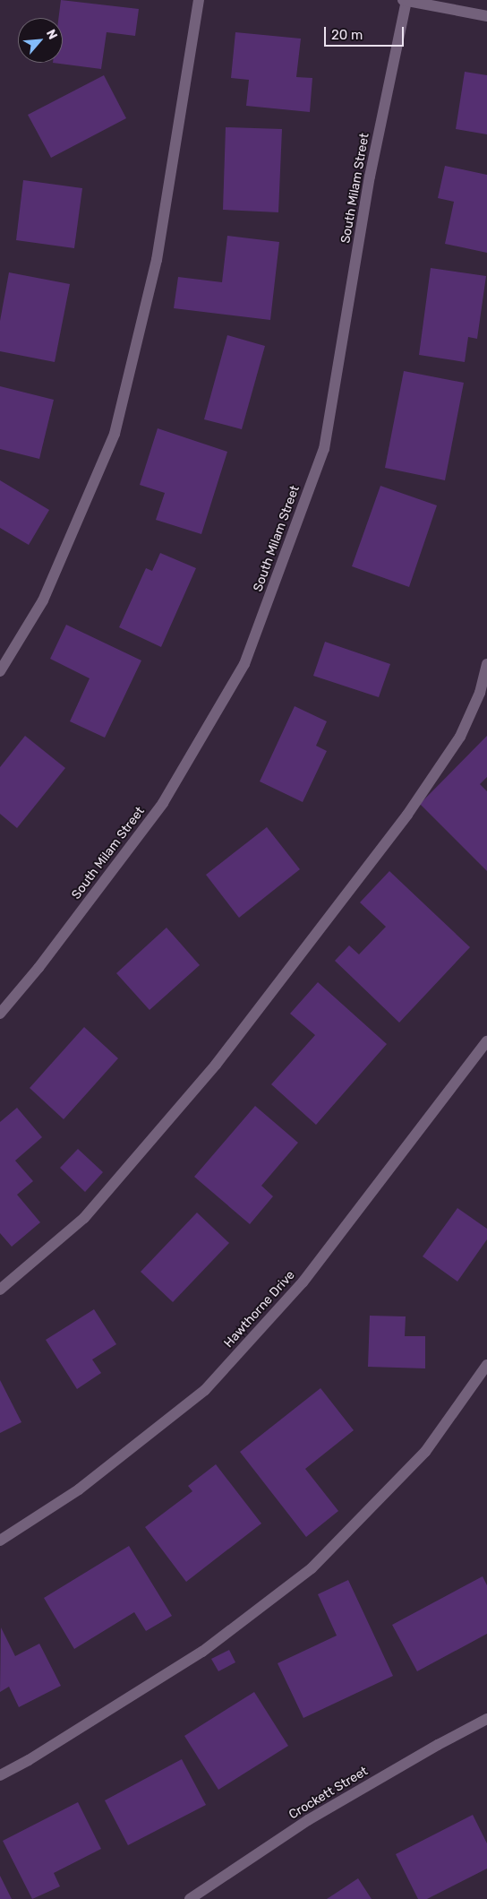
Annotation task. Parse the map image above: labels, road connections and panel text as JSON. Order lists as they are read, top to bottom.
{
  "streets": {
    "street": ["South Milam Street", "Hawthorne Drive", "Crockett Street"]
  },
  "scale_bar": "20 m",
  "north": "top right"
}
